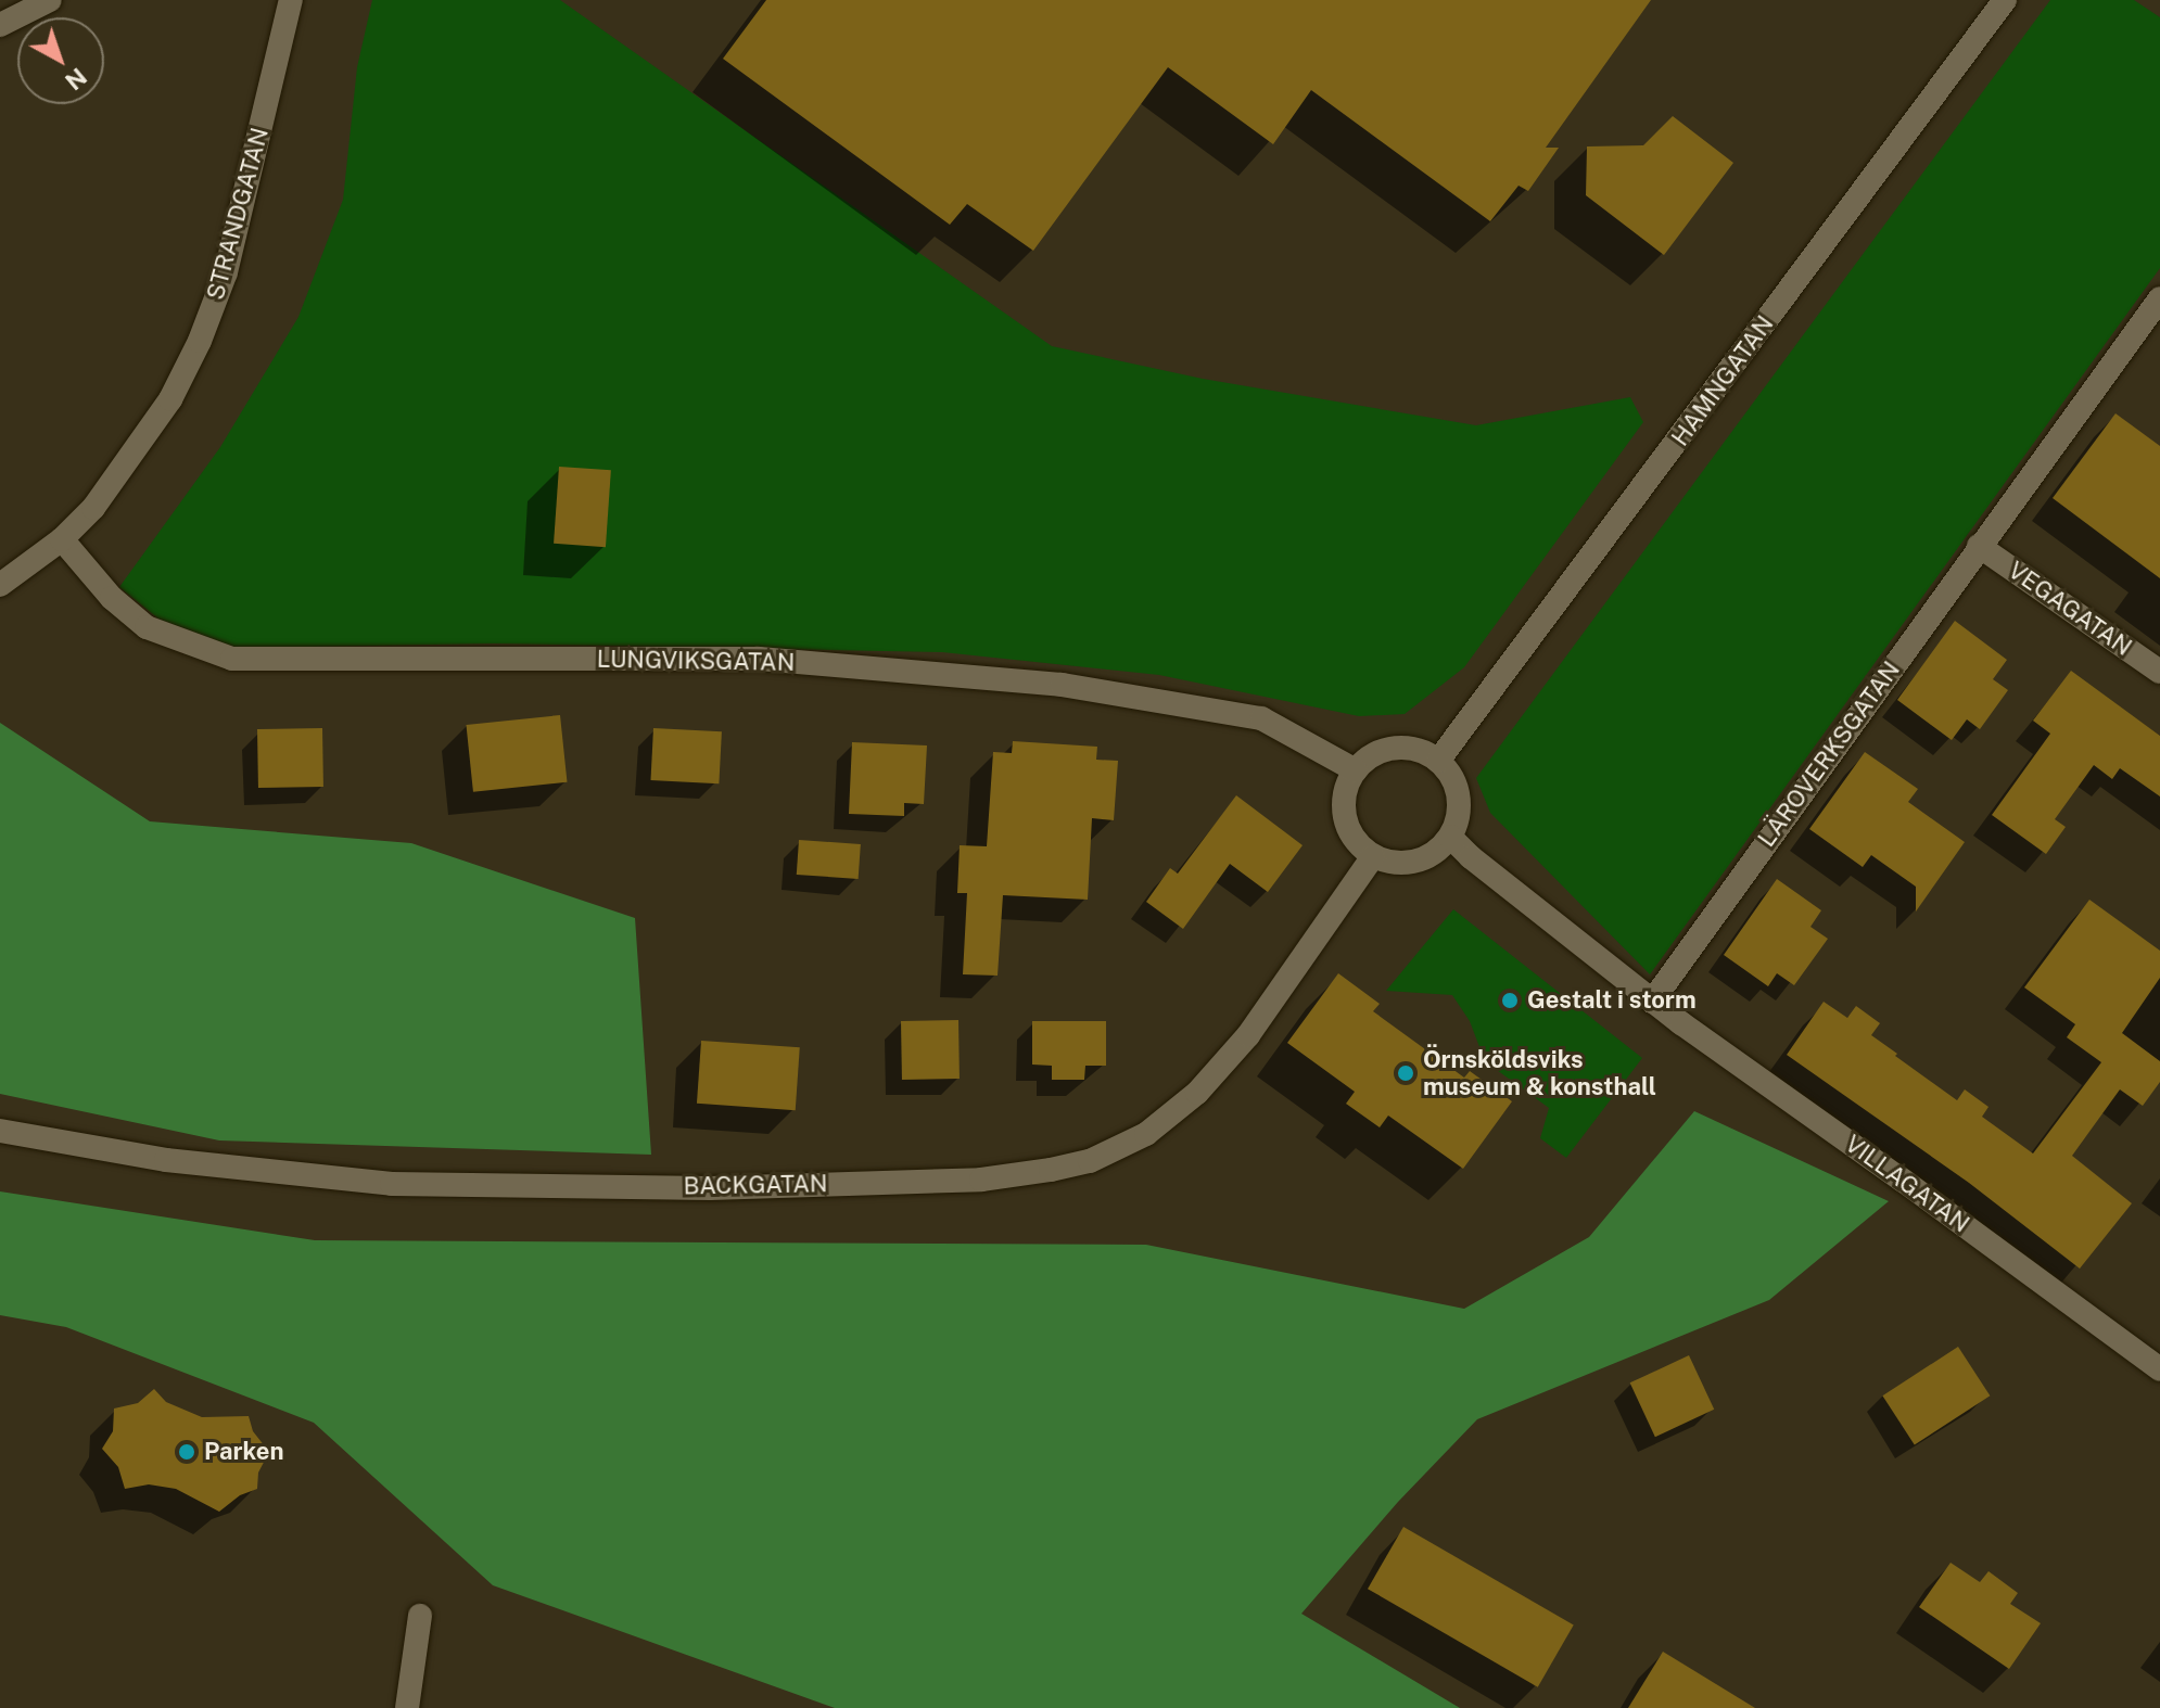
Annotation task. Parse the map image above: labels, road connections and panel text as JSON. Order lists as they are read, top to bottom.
{
  "streets": {
    "street": [
      "STRANDGATAN",
      "HAMNGATAN",
      "VEGAGATAN",
      "LUNGVIKSGATAN",
      "LÄROVERKSGATAN",
      "VILLAGATAN",
      "BACKGATAN"
    ]
  },
  "crossings": [
    ["STRANDGATAN", "LUNGVIKSGATAN"],
    ["HAMNGATAN", "LUNGVIKSGATAN"],
    ["HAMNGATAN", "BACKGATAN"],
    ["VEGAGATAN", "LÄROVERKSGATAN"],
    ["LUNGVIKSGATAN", "BACKGATAN"],
    ["LÄROVERKSGATAN", "VILLAGATAN"]
  ],
  "places": ["Gestalt i storm", "Örnsköldsviks museum & konsthall", "Parken"],
  "north": "bottom right"
}
